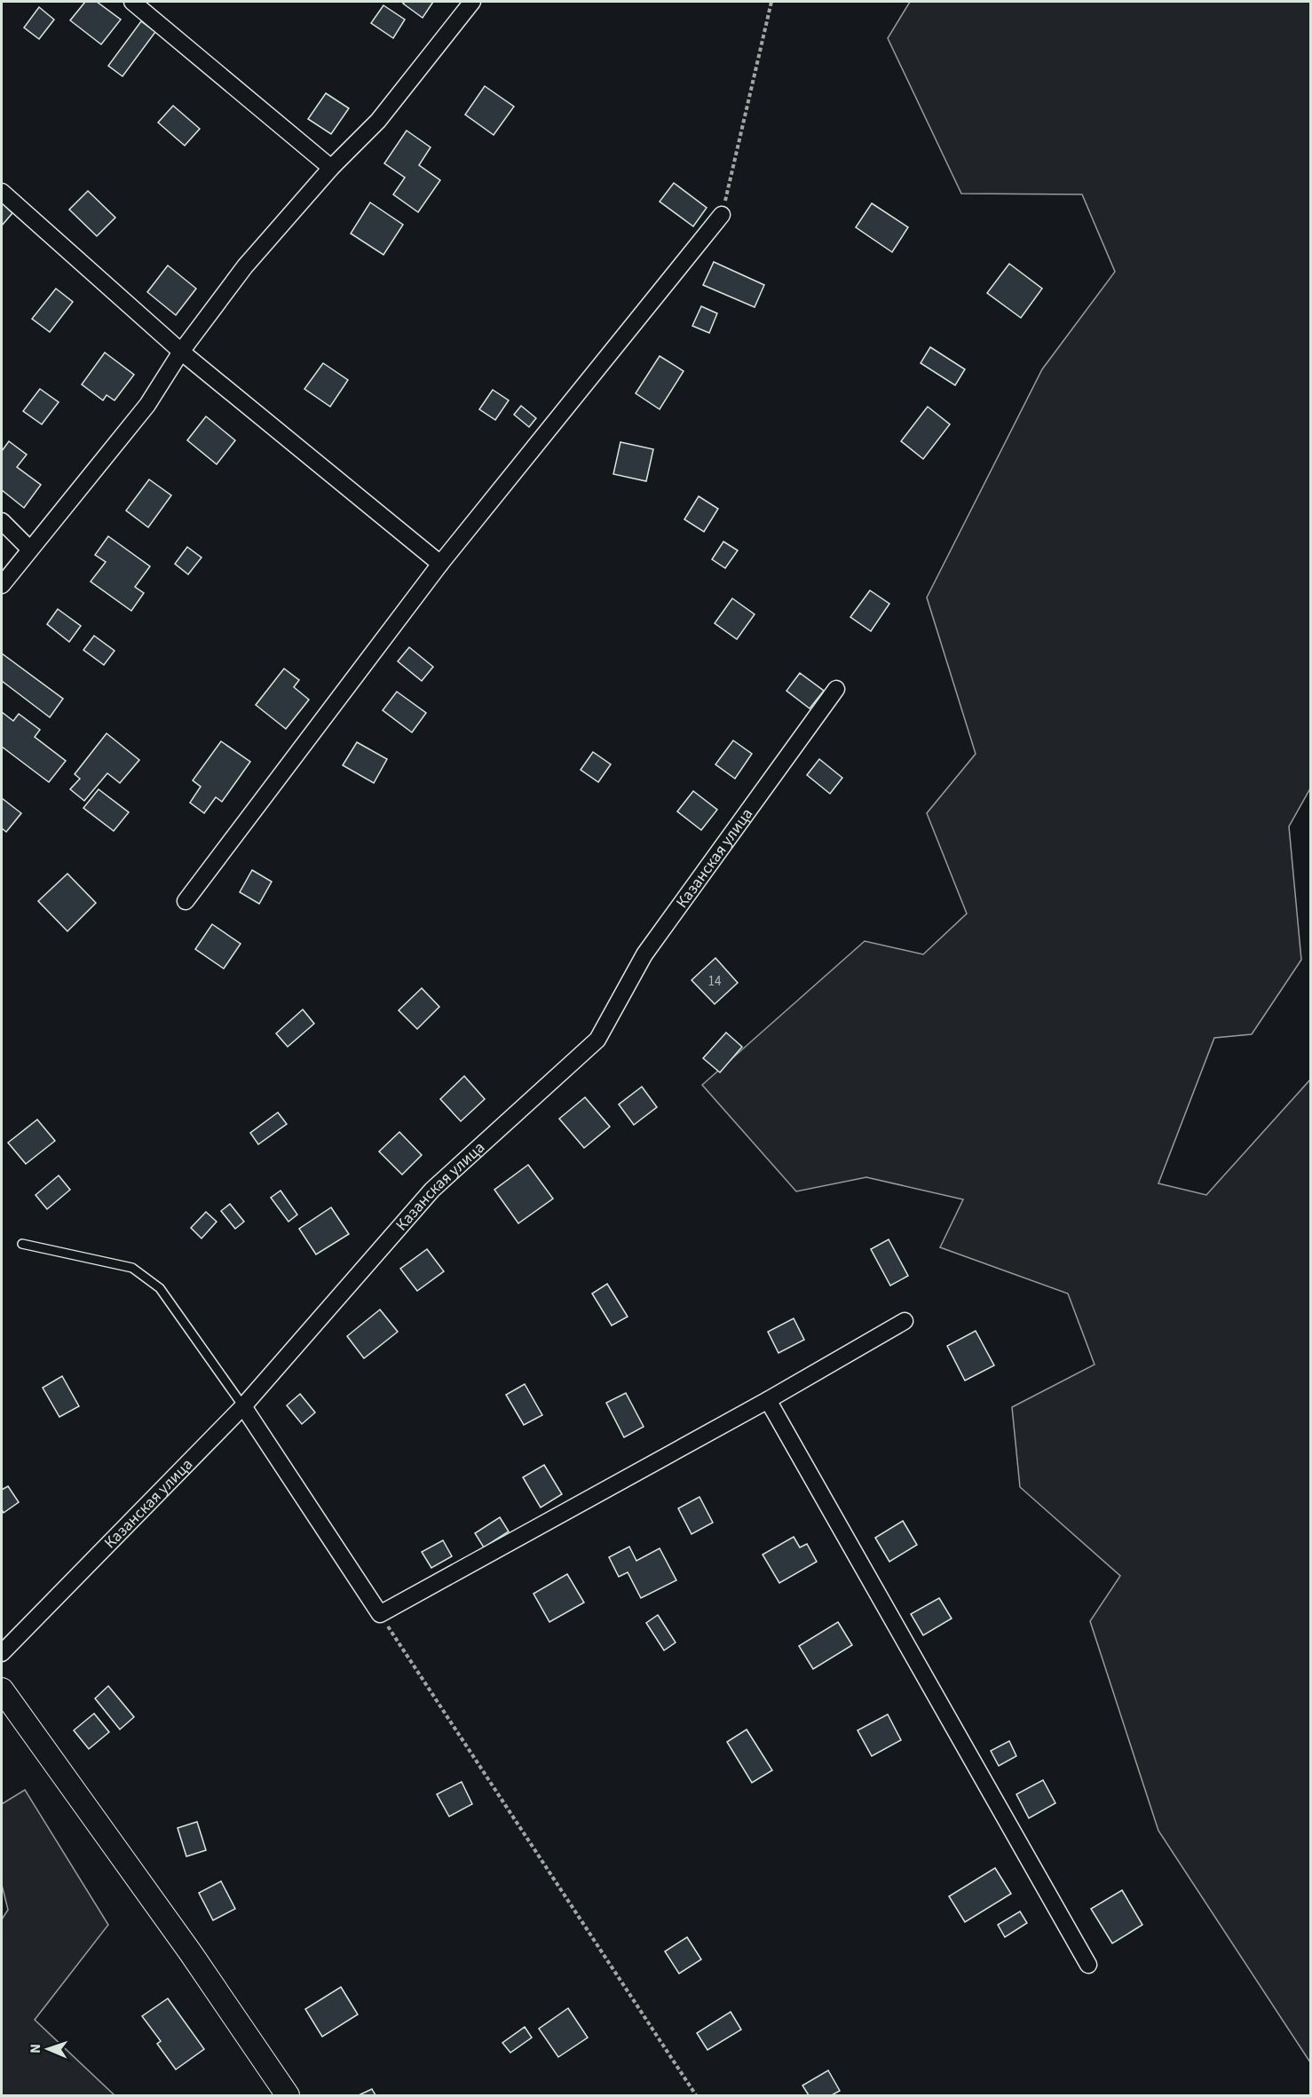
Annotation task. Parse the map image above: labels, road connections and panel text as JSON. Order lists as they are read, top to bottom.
{
  "streets": {
    "street": ["Казанская улица"]
  },
  "house_numbers": ["14"],
  "north": "left"
}
